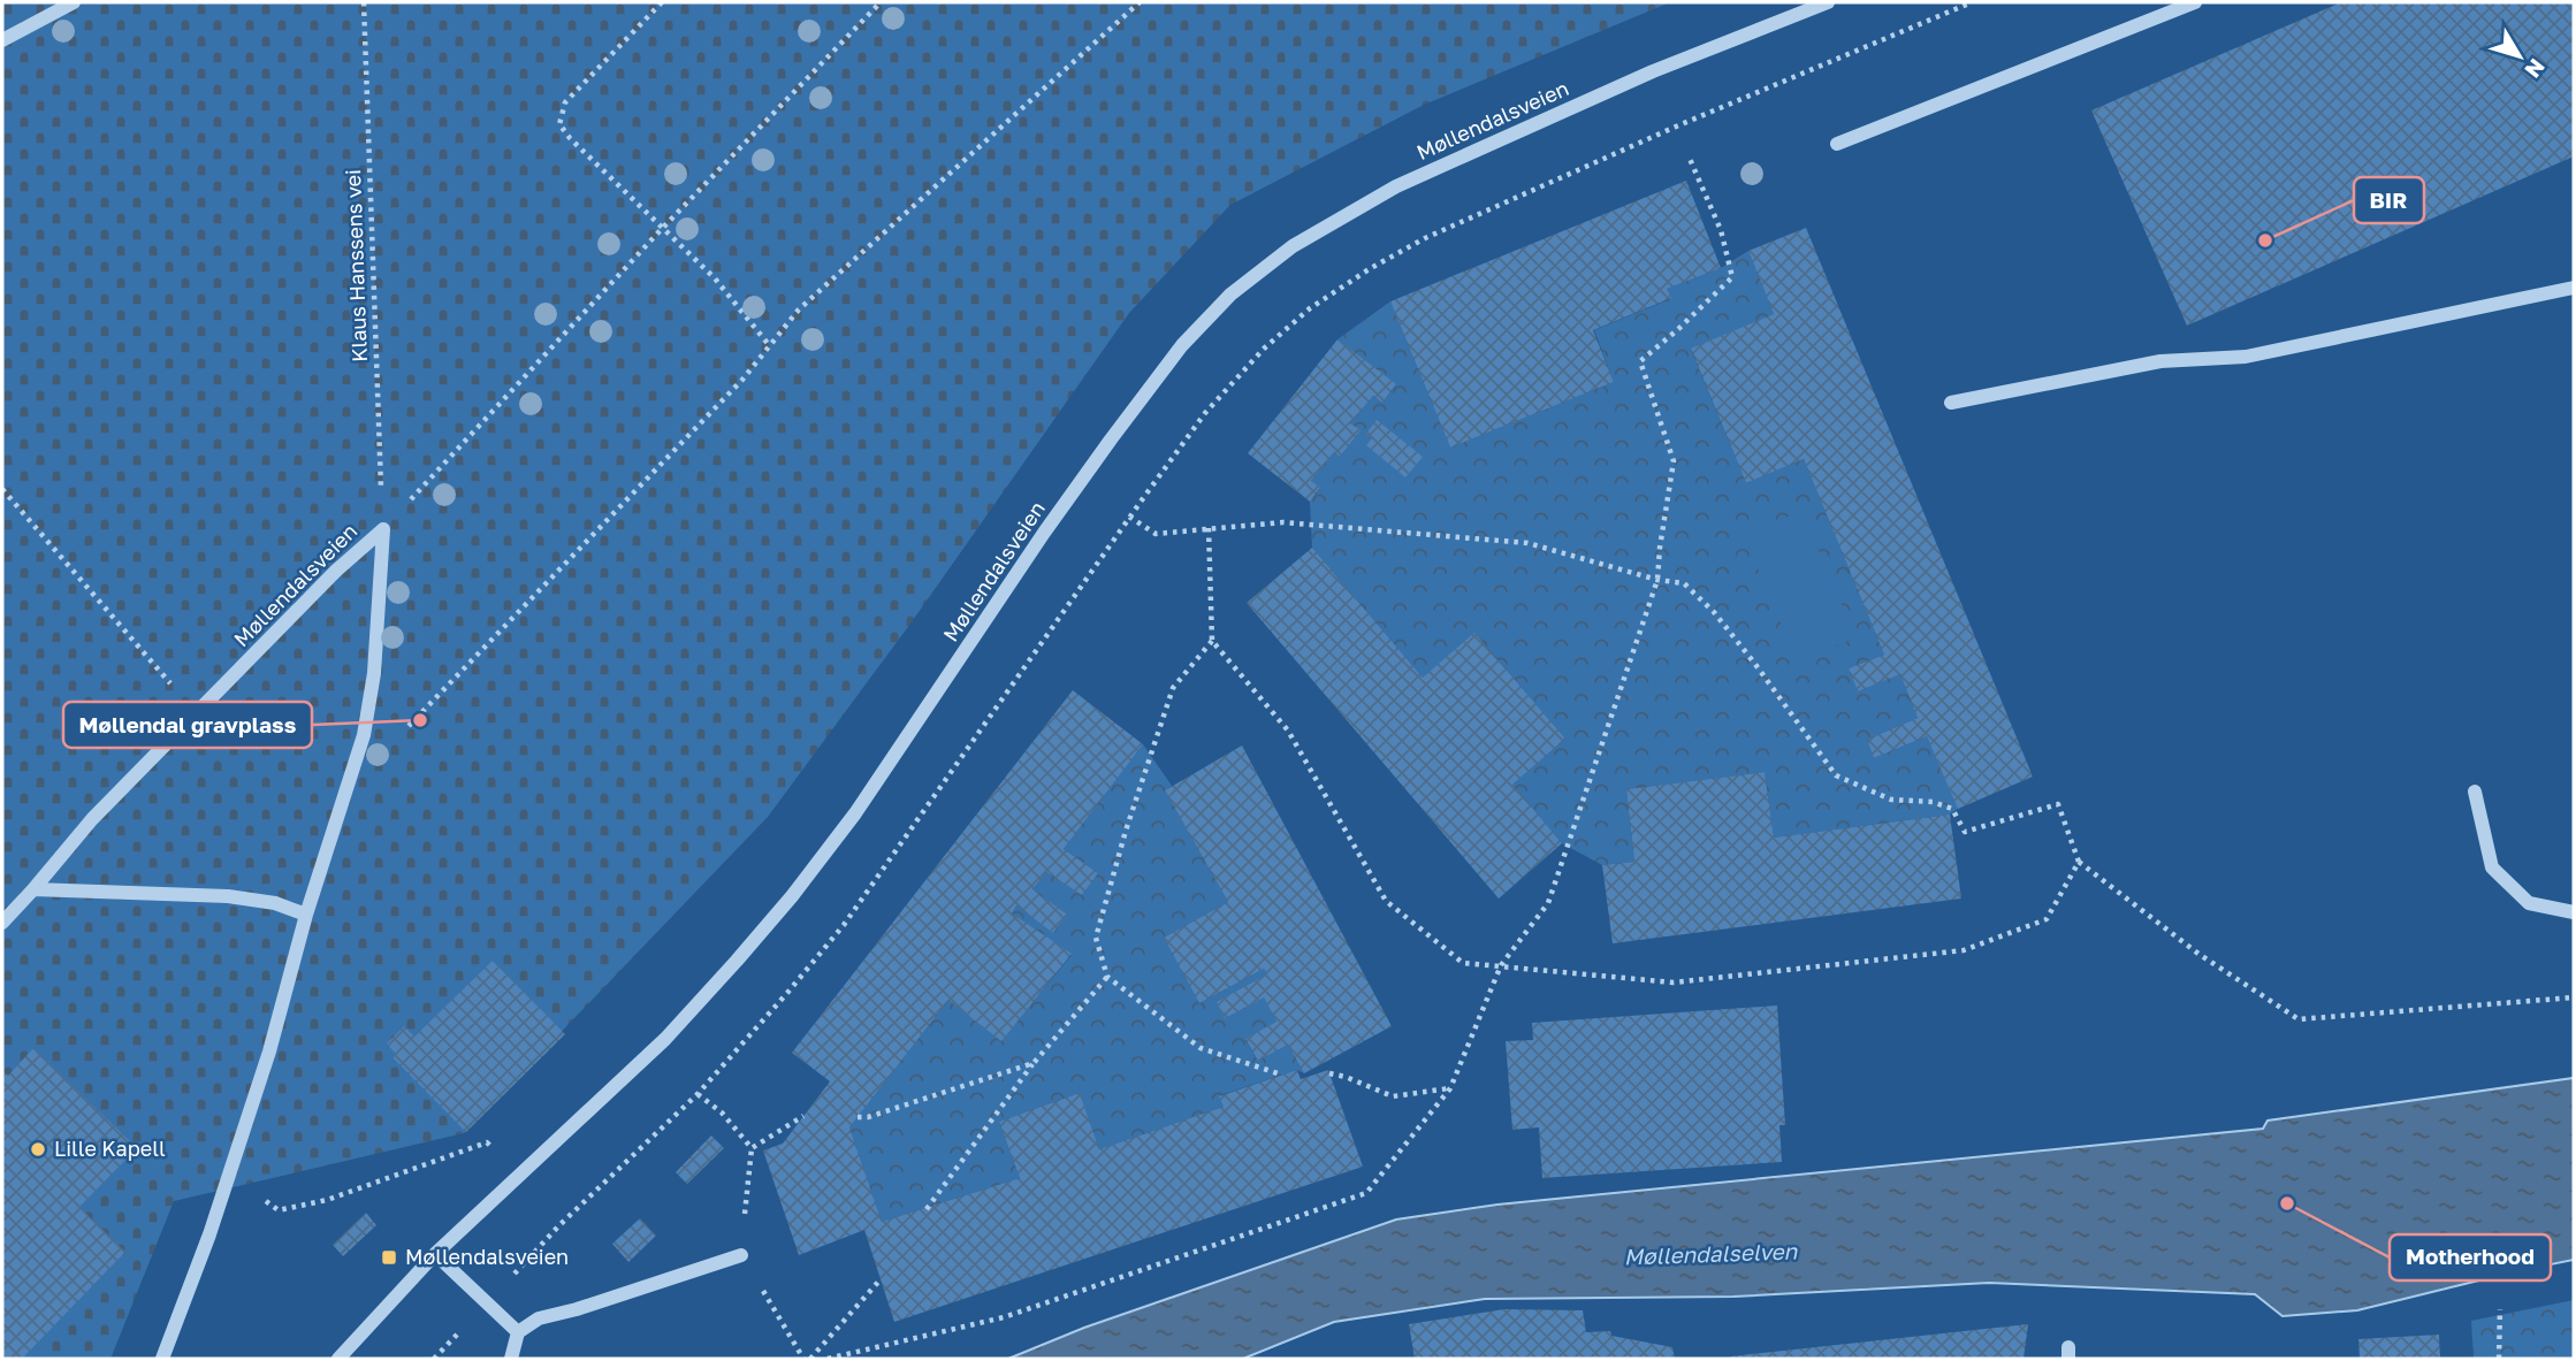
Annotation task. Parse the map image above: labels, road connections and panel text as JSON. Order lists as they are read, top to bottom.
{
  "streets": {
    "street": ["Møllendalsveien"],
    "path": ["Klaus Hanssens vei"]
  },
  "crossings": [
    ["Møllendalsveien", "Klaus Hanssens vei"]
  ],
  "water": ["Møllendalselven"],
  "places": {
    "other": [
      "BIR",
      "Møllendal gravplass",
      "Lille Kapell",
      "Motherhood"
    ],
    "transit": ["Møllendalsveien"]
  },
  "north": "bottom right"
}
